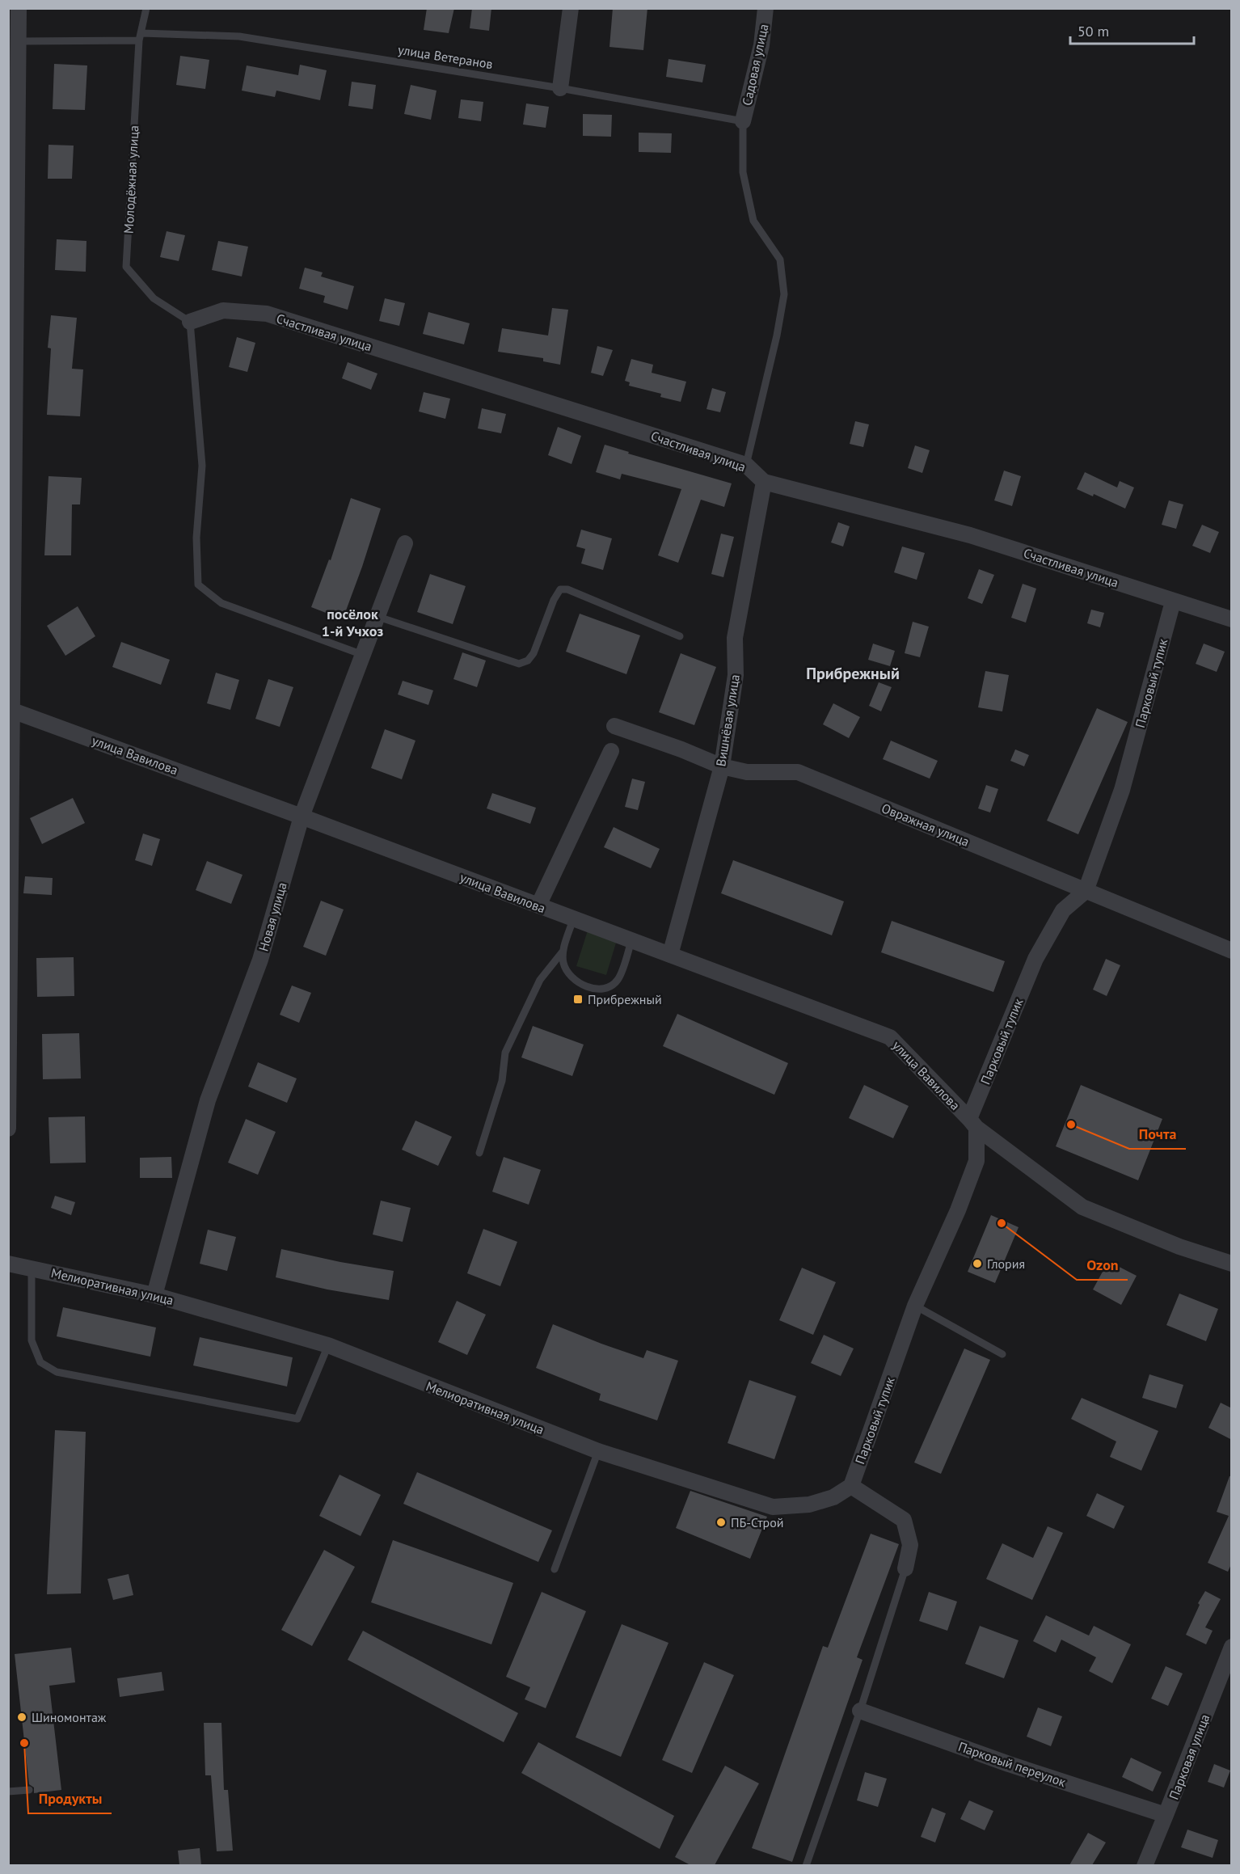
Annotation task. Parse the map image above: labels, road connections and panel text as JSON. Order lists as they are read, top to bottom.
{
  "streets": {
    "street": [
      "Садовая улица",
      "Счастливая улица",
      "Парковый тупик",
      "Вишнёвая улица",
      "улица Вавилова",
      "Овражная улица",
      "Новая улица",
      "Мелиоративная улица",
      "Парковая улица",
      "Парковый переулок"
    ],
    "lane": ["улица Ветеранов", "Молодёжная улица"]
  },
  "crossings": [
    ["улица Ветеранов", "Садовая улица"],
    ["улица Ветеранов", "Молодёжная улица"],
    ["Молодёжная улица", "Счастливая улица"],
    ["Счастливая улица", "Парковый тупик"],
    ["Счастливая улица", "Вишнёвая улица"],
    ["Парковый тупик", "улица Вавилова"],
    ["Парковый тупик", "Овражная улица"],
    ["Парковый тупик", "Мелиоративная улица"],
    ["Вишнёвая улица", "улица Вавилова"],
    ["Вишнёвая улица", "Овражная улица"],
    ["улица Вавилова", "Новая улица"],
    ["Новая улица", "Мелиоративная улица"],
    ["Парковая улица", "Парковый переулок"]
  ],
  "districts": ["посёлок 1-й Учхоз", "Прибрежный"],
  "places": {
    "transit": ["Прибрежный"],
    "other": [
      "Почта",
      "Ozon",
      "Глория",
      "ПБ-Строй",
      "Шиномонтаж",
      "Продукты"
    ]
  },
  "scale_bar": "50 m"
}
